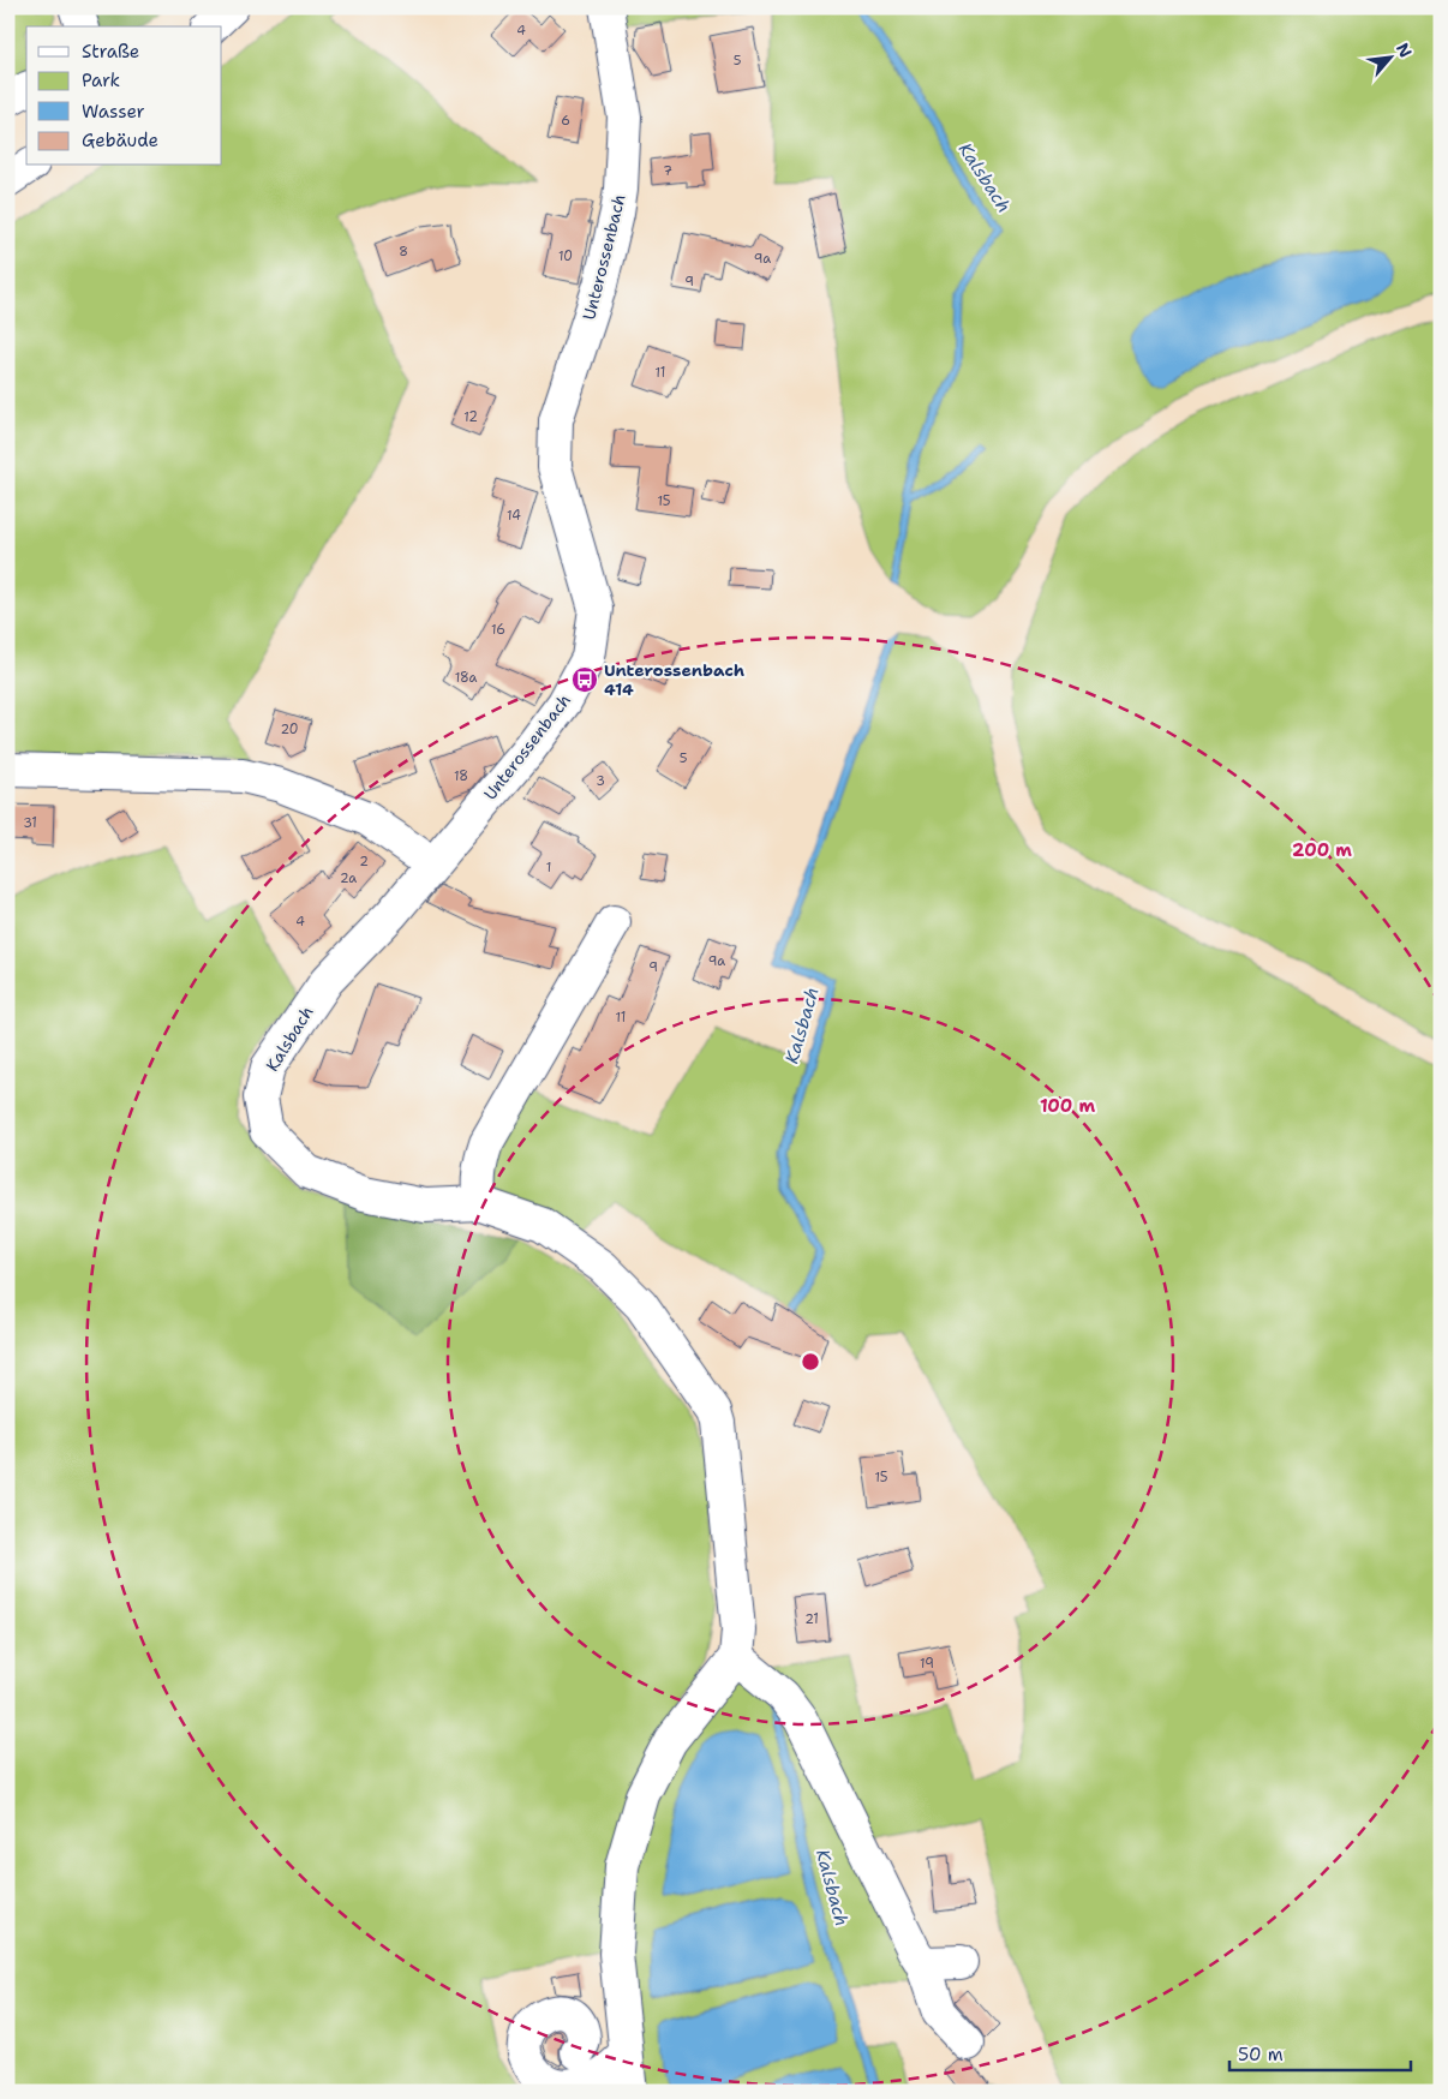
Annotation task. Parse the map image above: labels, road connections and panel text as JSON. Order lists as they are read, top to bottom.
{
  "streets": {
    "street": ["Unterossenbach", "Kalsbach"]
  },
  "crossings": [
    ["Unterossenbach", "Kalsbach"]
  ],
  "water": ["Kalsbach"],
  "places": {
    "bus stop": ["Unterossenbach 414"]
  },
  "house_numbers": [
    "4",
    "5",
    "6",
    "7",
    "8",
    "10",
    "9a",
    "9",
    "11",
    "12",
    "15",
    "14",
    "16",
    "18a",
    "20",
    "5",
    "18",
    "3",
    "31",
    "2",
    "1",
    "2a",
    "4",
    "9a",
    "9",
    "11",
    "15",
    "21",
    "19"
  ],
  "legend": [
    "Straße",
    "Park",
    "Wasser",
    "Gebäude"
  ],
  "scale_bar": "50 m",
  "north": "top right",
  "rings": ["200 m", "100 m"]
}
